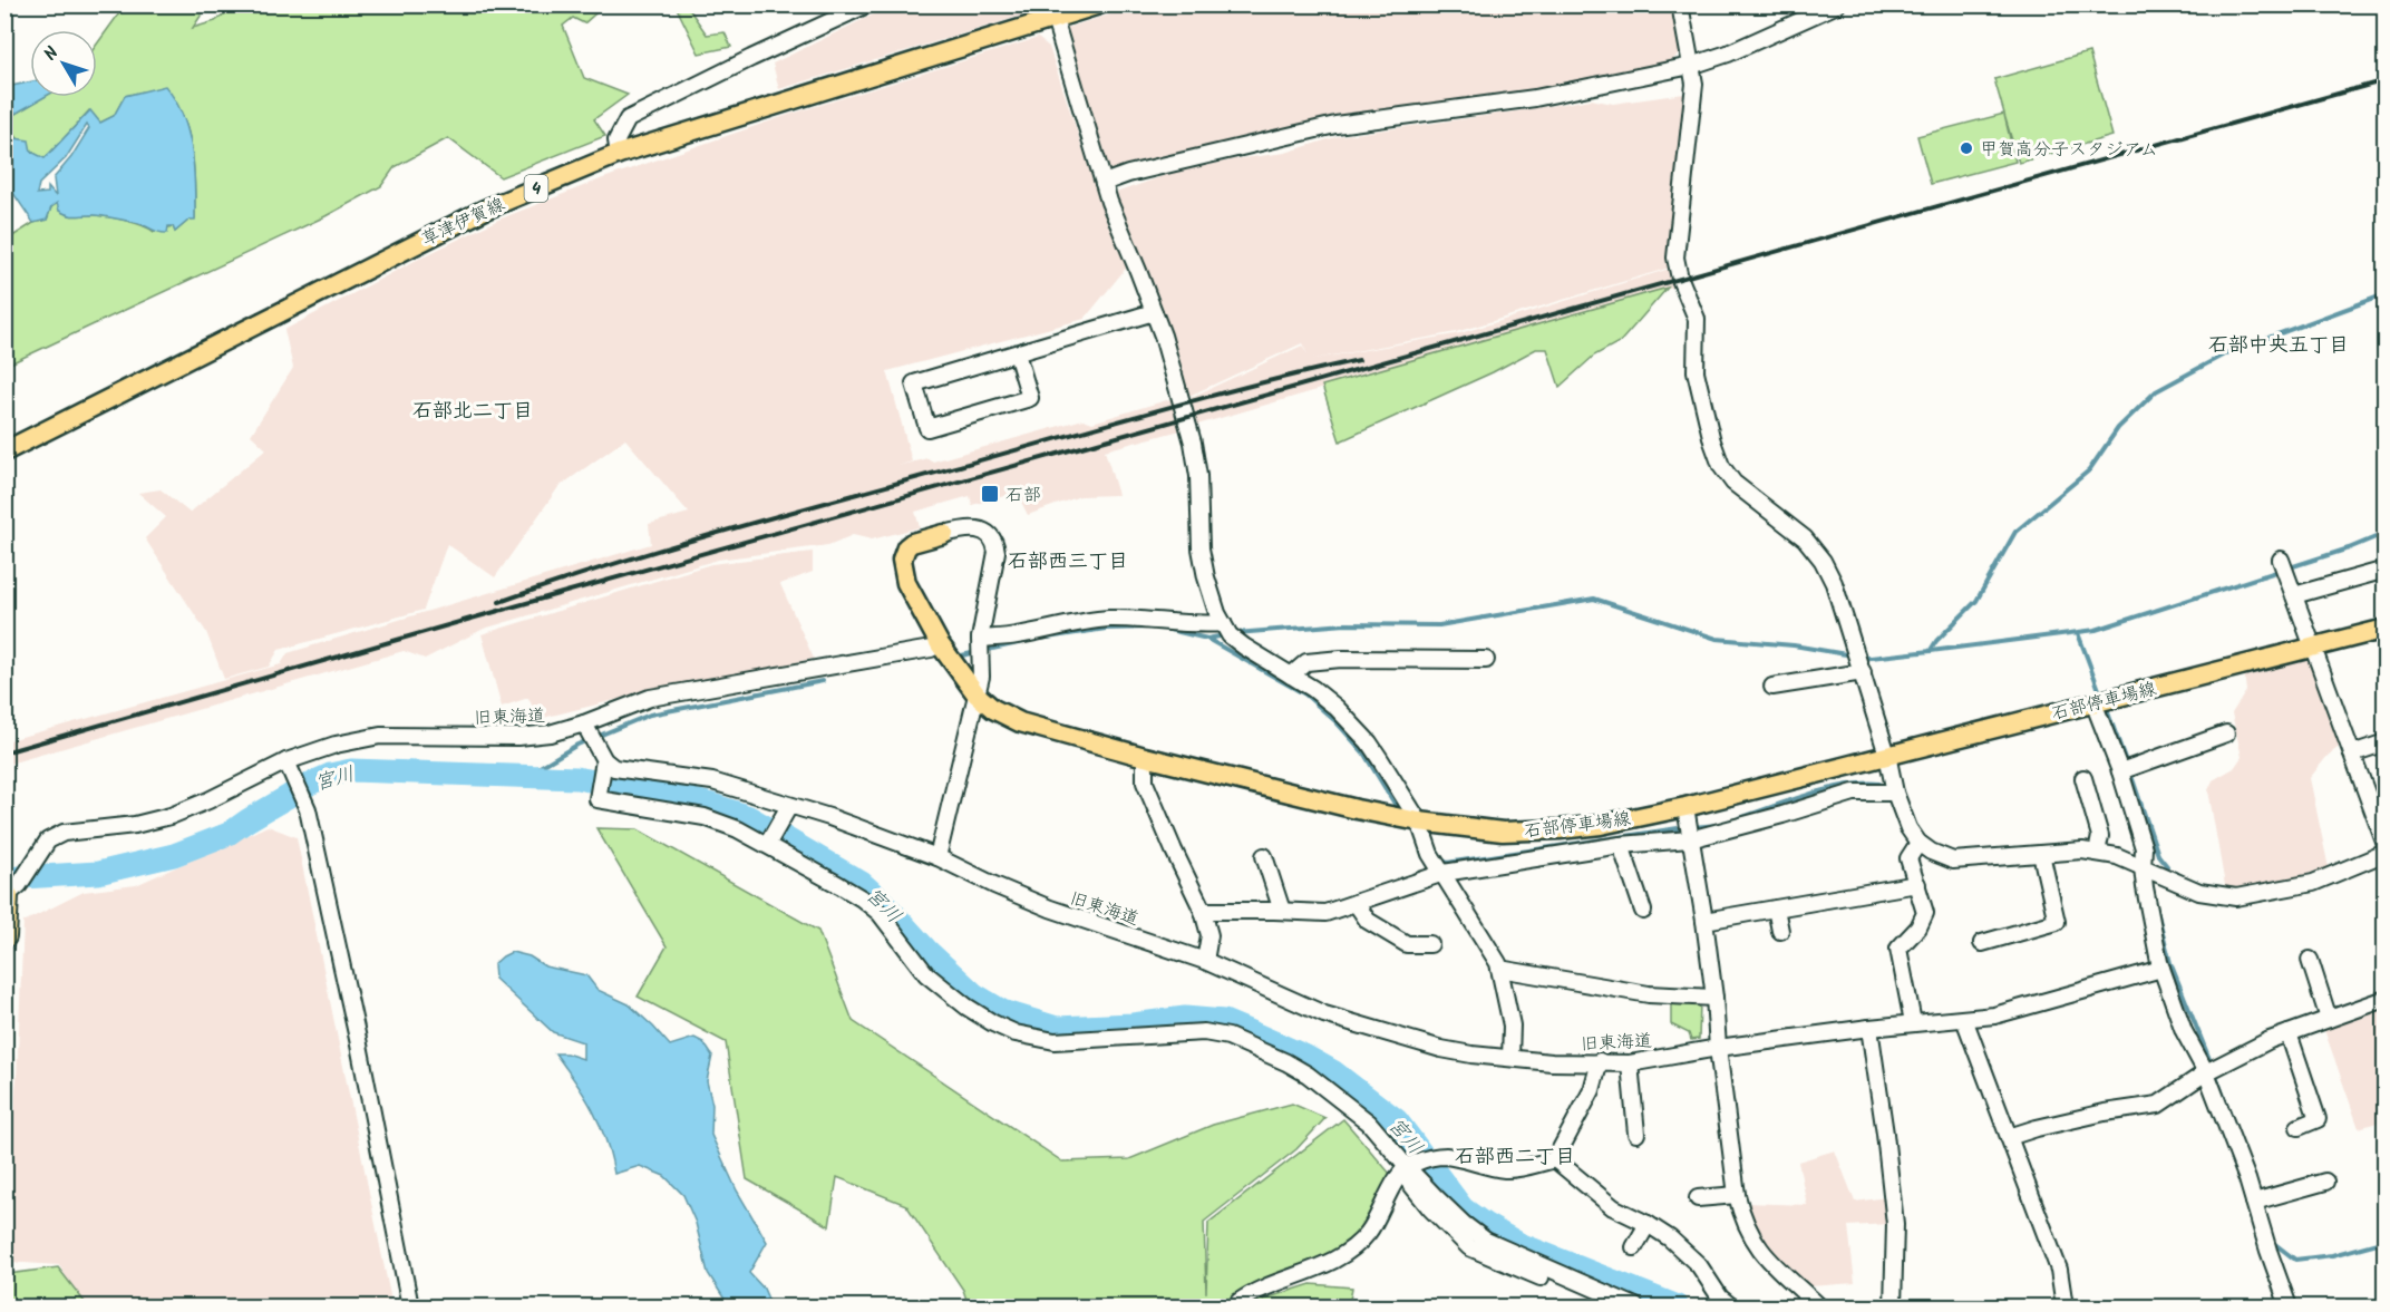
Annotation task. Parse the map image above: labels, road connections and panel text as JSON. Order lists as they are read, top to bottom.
{
  "streets": {
    "main road": ["4", "草津伊賀線", "石部停車場線"],
    "street": ["旧東海道"]
  },
  "crossings": [
    ["石部停車場線", "旧東海道"]
  ],
  "districts": [
    "石部中央五丁目",
    "石部北二丁目",
    "石部西三丁目",
    "石部西二丁目"
  ],
  "water": ["宮川"],
  "places": {
    "other": ["甲賀高分子スタジアム"],
    "transit": ["石部"]
  },
  "north": "top left"
}
